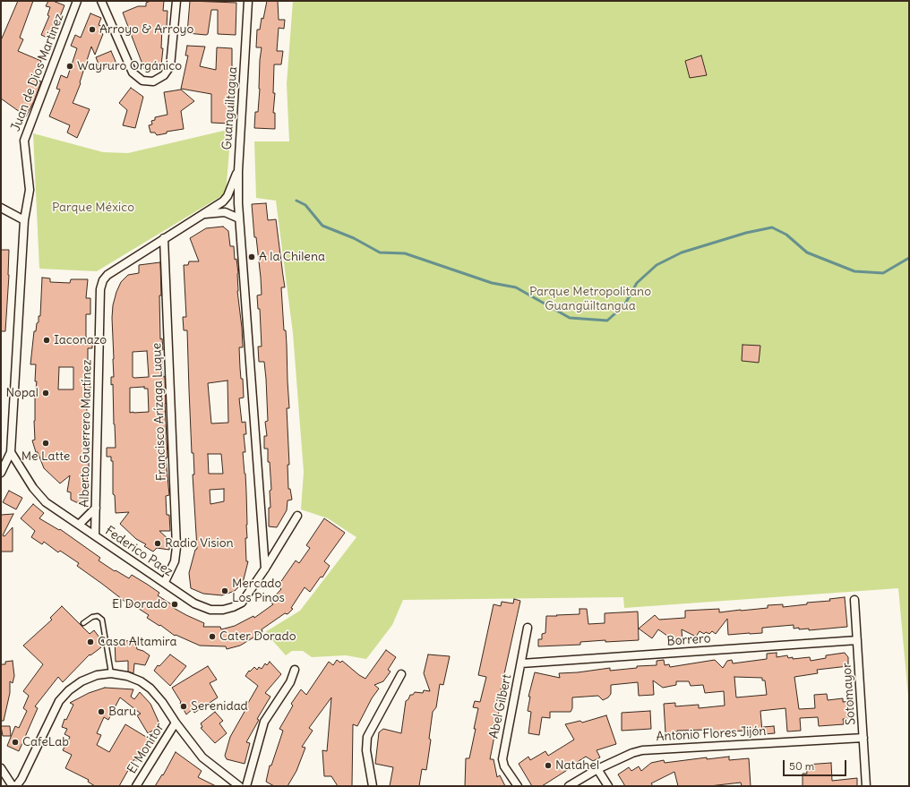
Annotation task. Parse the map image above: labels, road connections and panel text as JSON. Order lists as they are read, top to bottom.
{
  "streets": {
    "street": [
      "Juan de Dios Martinez",
      "Guanguiltagua",
      "Francisco Arízaga Luque",
      "Alberto Guerrero Martínez",
      "Federico Paez",
      "Borrero",
      "Sotomayor",
      "Abel Gilbert",
      "Antonio Flores Jijón",
      "El Monitor"
    ]
  },
  "crossings": [
    ["Juan de Dios Martinez", "Federico Paez"],
    ["Guanguiltagua", "Alberto Guerrero Martínez"],
    ["Guanguiltagua", "Federico Paez"],
    ["Francisco Arízaga Luque", "Alberto Guerrero Martínez"],
    ["Francisco Arízaga Luque", "Federico Paez"],
    ["Alberto Guerrero Martínez", "Federico Paez"],
    ["Borrero", "Sotomayor"],
    ["Borrero", "Abel Gilbert"],
    ["Sotomayor", "Antonio Flores Jijón"]
  ],
  "parks": ["Parque México", "Parque Metropolitano Guangüiltangua"],
  "places": [
    "Arroyo & Arroyo",
    "Wayruro Orgánico",
    "A la Chilena",
    "Iaconazo",
    "Nopal",
    "Me Latte",
    "Radio Vision",
    "Mercado Los Pinos",
    "El Dorado",
    "Cater Dorado",
    "Casa Altamira",
    "Serenidad",
    "Baru",
    "CafeLab",
    "Natahel"
  ],
  "scale_bar": "50 m"
}
